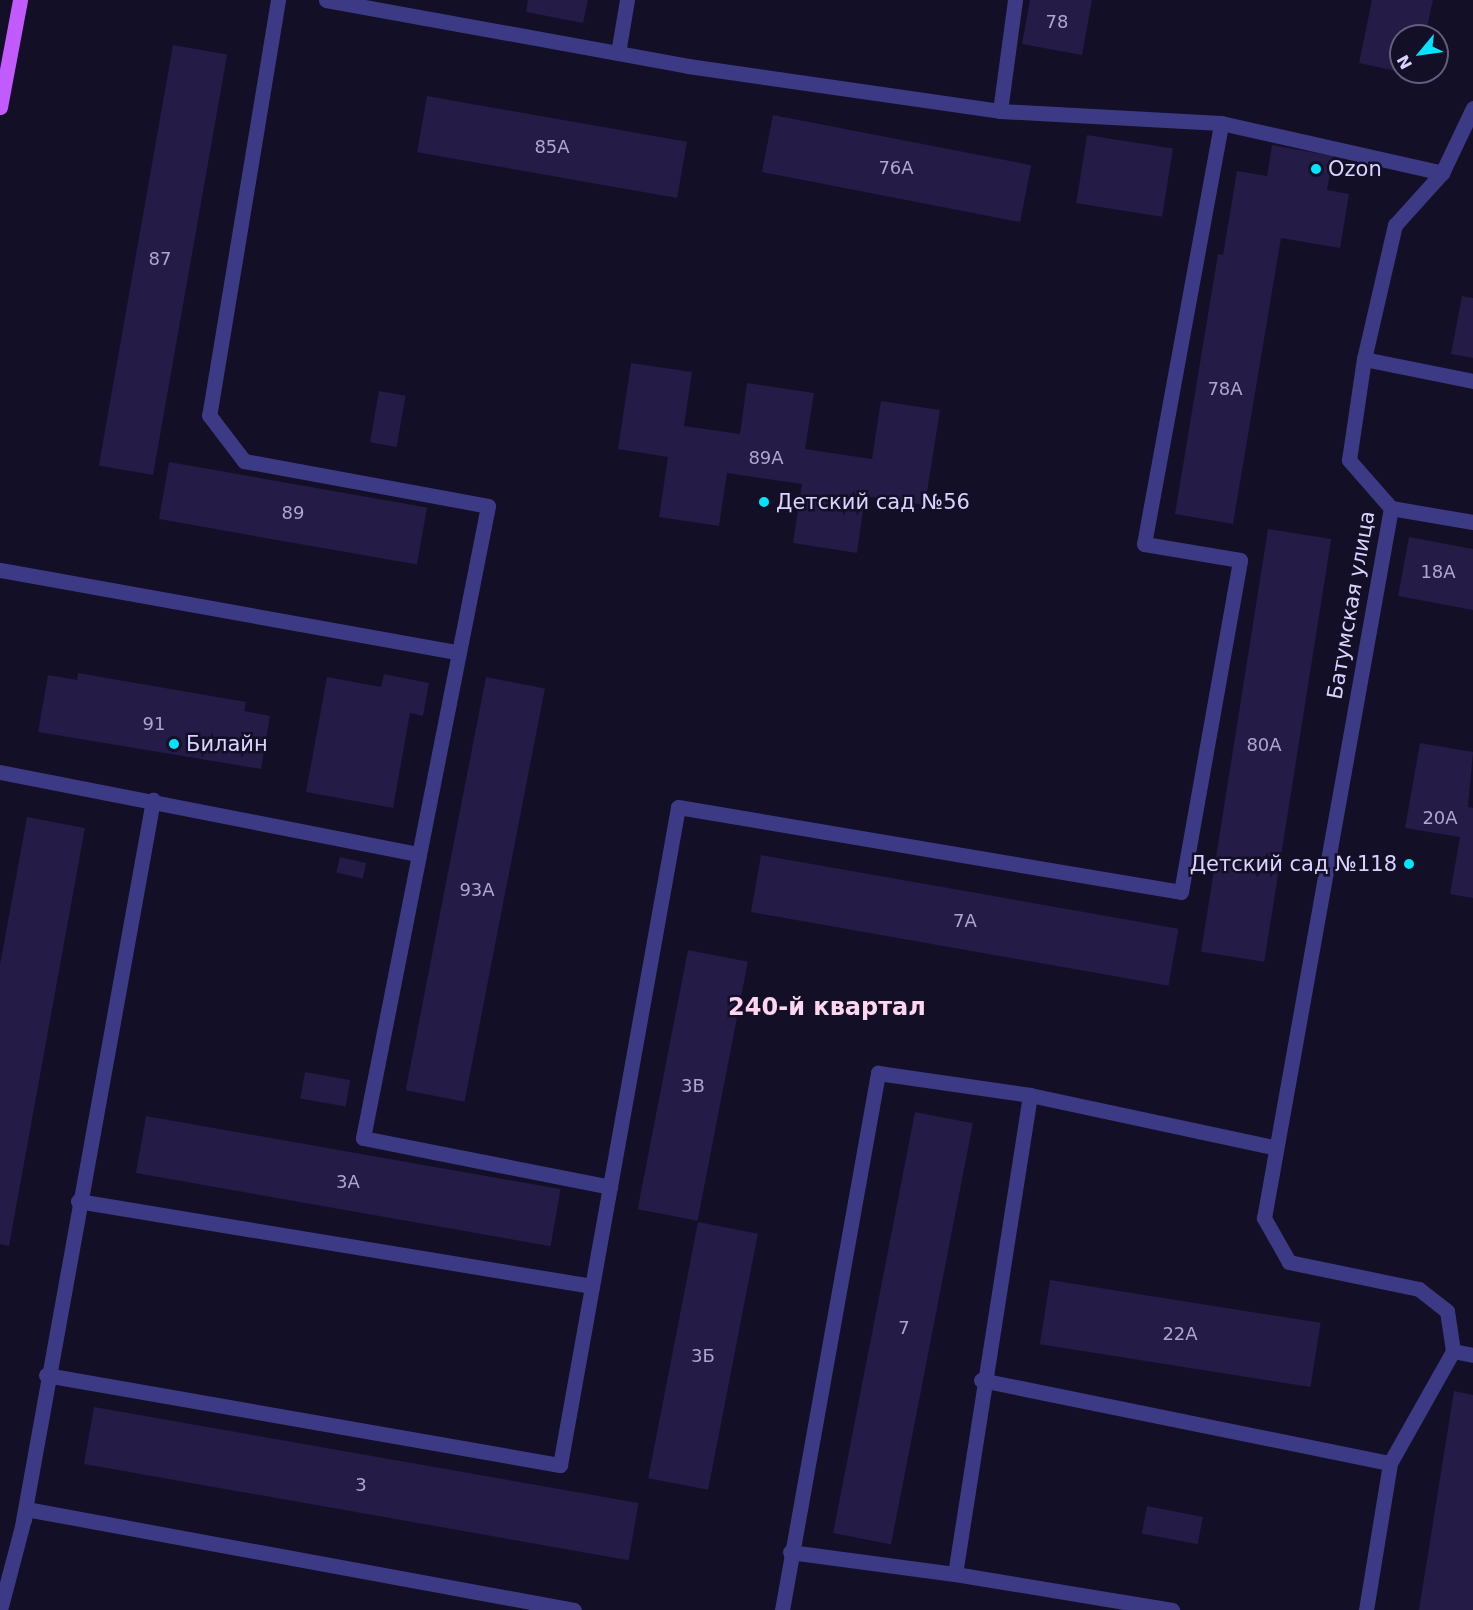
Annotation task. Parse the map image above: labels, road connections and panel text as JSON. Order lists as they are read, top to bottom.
{
  "streets": {
    "street": ["Батумская улица"]
  },
  "districts": ["240-й квартал"],
  "places": [
    "Ozon",
    "Детский сад №56",
    "Билайн",
    "Детский сад №118"
  ],
  "house_numbers": [
    "78",
    "85А",
    "76А",
    "87",
    "78А",
    "89А",
    "89",
    "18А",
    "91",
    "80А",
    "20А",
    "93А",
    "7А",
    "3В",
    "3А",
    "7",
    "22А",
    "3Б",
    "3"
  ],
  "north": "bottom left"
}
